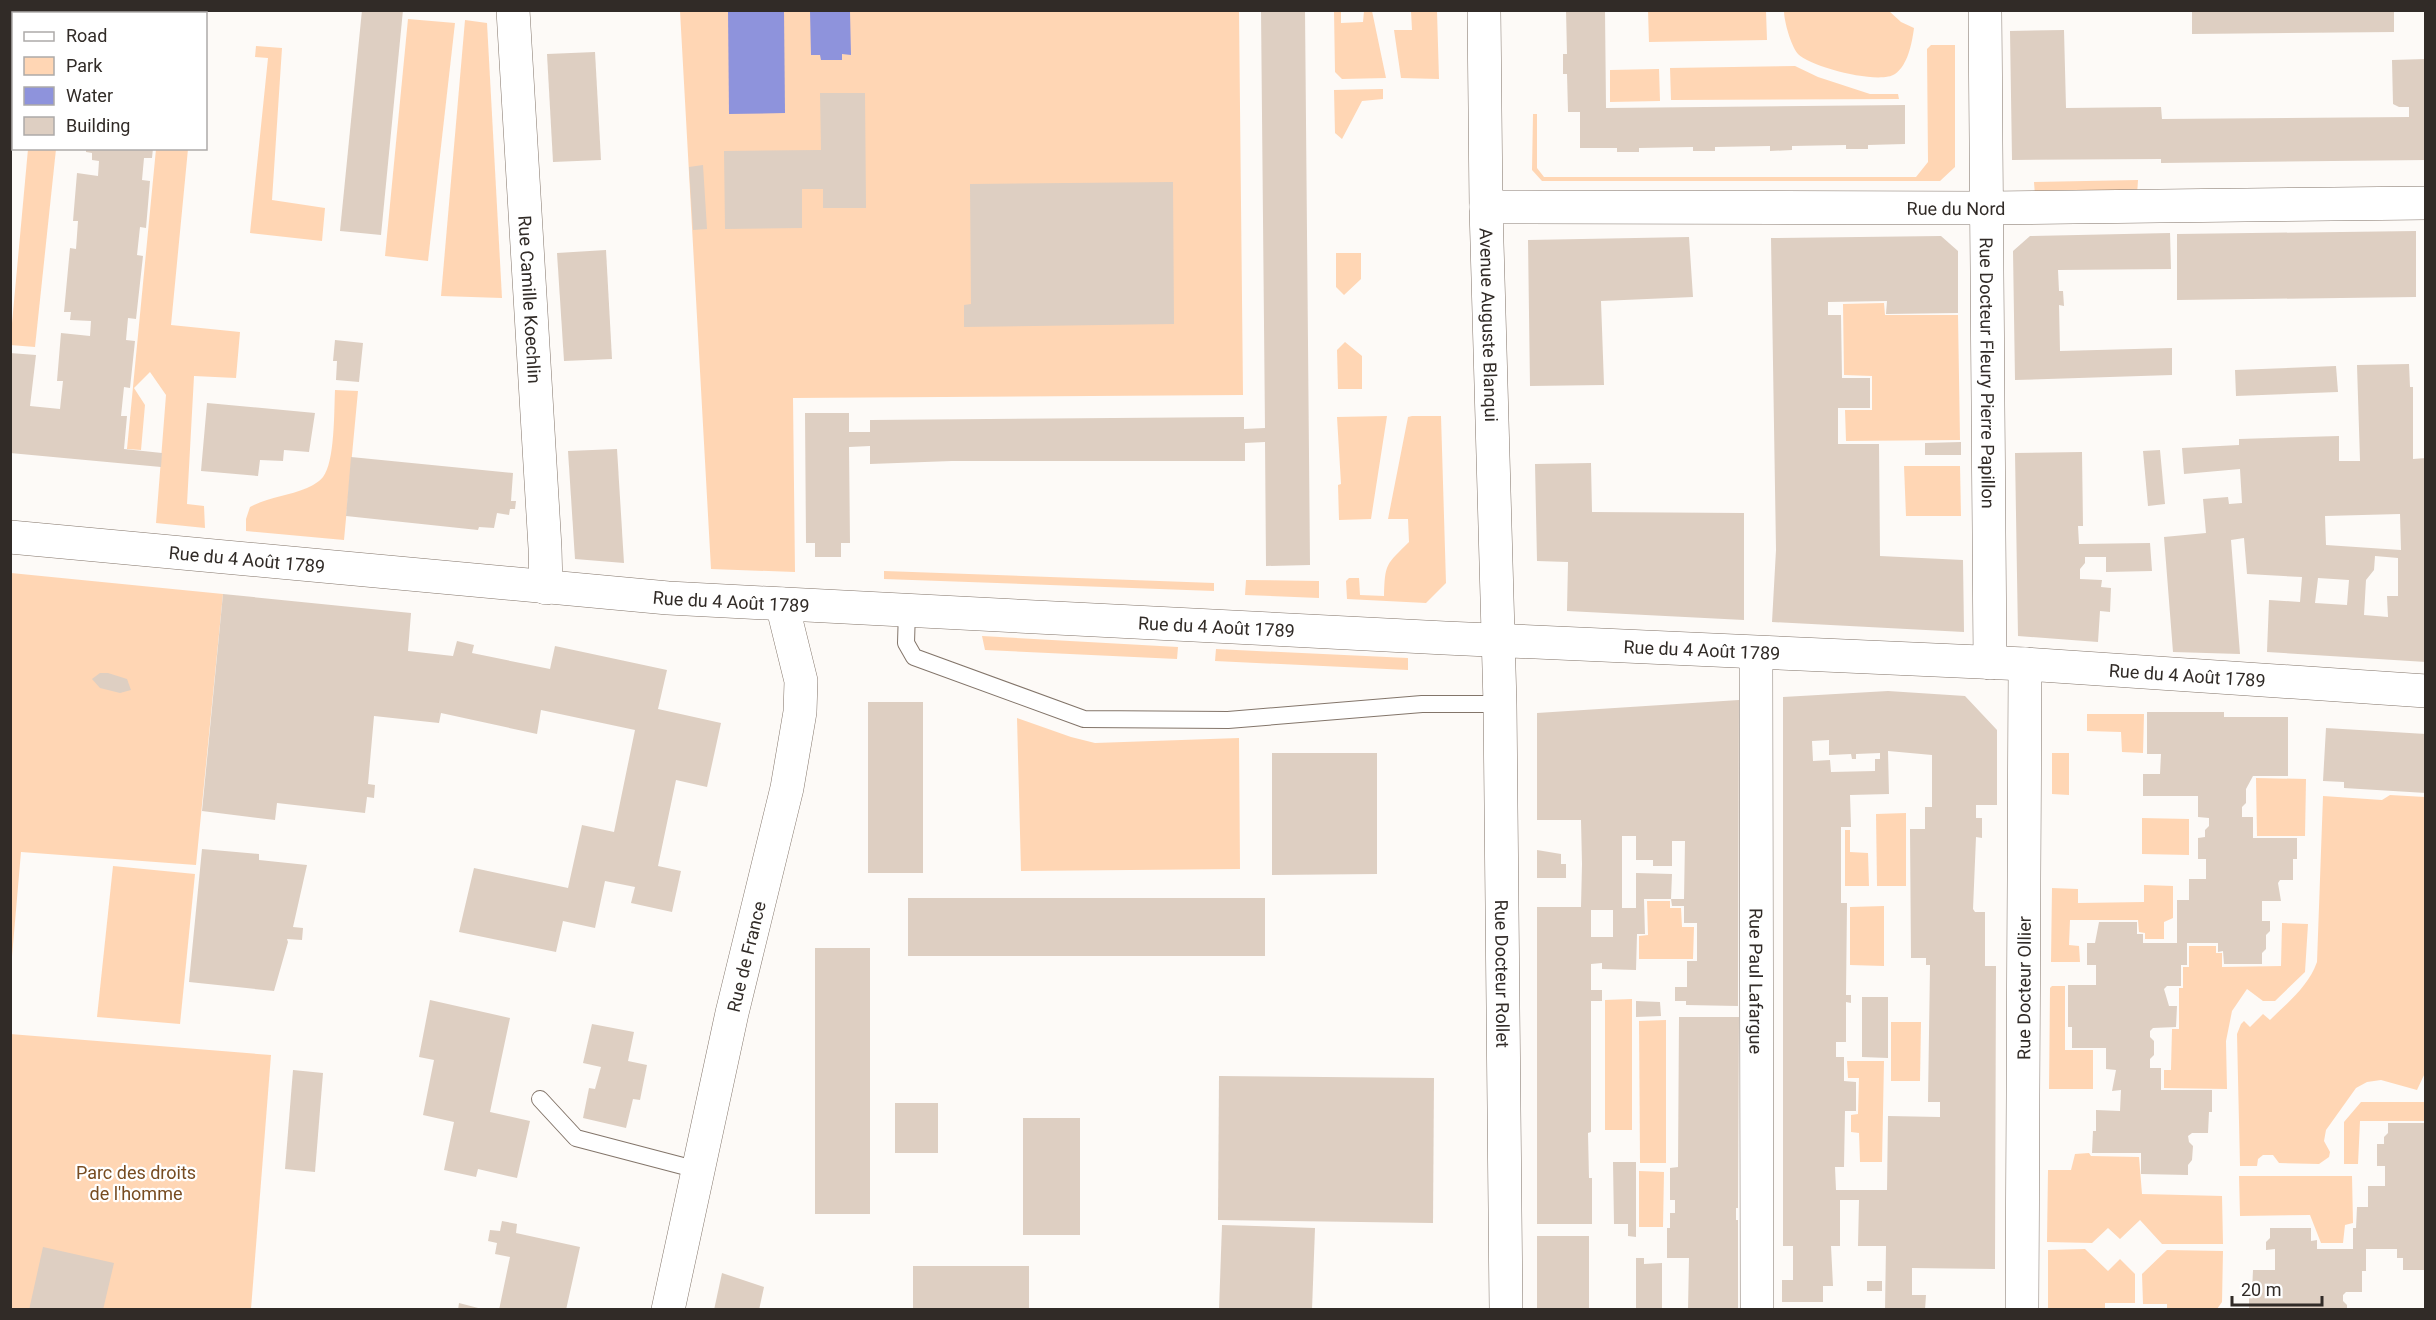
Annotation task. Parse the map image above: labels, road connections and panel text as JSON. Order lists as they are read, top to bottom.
{
  "streets": {
    "street": [
      "Rue du Nord",
      "Rue Camille Koechlin",
      "Avenue Auguste Blanqui",
      "Rue Docteur Fleury Pierre Papillon",
      "Rue du 4 Août 1789",
      "Rue de France",
      "Rue Docteur Rollet",
      "Rue Paul Lafargue",
      "Rue Docteur Ollier"
    ]
  },
  "crossings": [
    ["Rue du Nord", "Avenue Auguste Blanqui"],
    ["Rue du Nord", "Rue Docteur Fleury Pierre Papillon"],
    ["Rue Camille Koechlin", "Rue du 4 Août 1789"],
    ["Avenue Auguste Blanqui", "Rue du 4 Août 1789"],
    ["Avenue Auguste Blanqui", "Rue Docteur Rollet"],
    ["Rue Docteur Fleury Pierre Papillon", "Rue du 4 Août 1789"],
    ["Rue du 4 Août 1789", "Rue de France"],
    ["Rue du 4 Août 1789", "Rue Docteur Rollet"],
    ["Rue du 4 Août 1789", "Rue Paul Lafargue"],
    ["Rue du 4 Août 1789", "Rue Docteur Ollier"]
  ],
  "parks": ["Parc des droits de l'homme"],
  "legend": [
    "Road",
    "Park",
    "Water",
    "Building"
  ],
  "scale_bar": "20 m"
}
